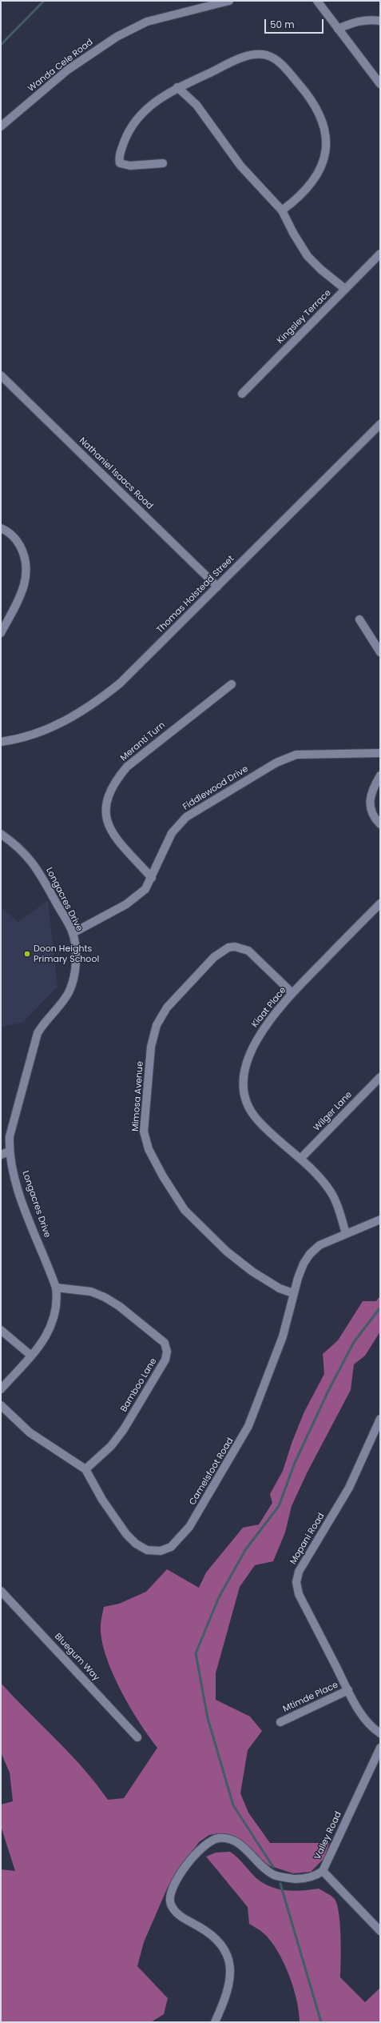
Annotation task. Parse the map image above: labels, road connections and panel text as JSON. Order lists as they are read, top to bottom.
{
  "streets": {
    "street": [
      "Wanda Cele Road",
      "Kingsley Terrace",
      "Nathaniel Isaacs Road",
      "Thomas Holstead Street",
      "Meranti Turn",
      "Fiddlewood Drive",
      "Longacres Drive",
      "Kiaat Place",
      "Mimosa Avenue",
      "Wilger Lane",
      "Bamboo Lane",
      "Camelsfoot Road",
      "Mopani Road",
      "Bluegum Way",
      "Mtimde Place",
      "Valley Road"
    ]
  },
  "crossings": [
    ["Nathaniel Isaacs Road", "Thomas Holstead Street"],
    ["Meranti Turn", "Fiddlewood Drive"],
    ["Fiddlewood Drive", "Longacres Drive"],
    ["Longacres Drive", "Bamboo Lane"],
    ["Kiaat Place", "Mimosa Avenue"],
    ["Kiaat Place", "Wilger Lane"],
    ["Kiaat Place", "Camelsfoot Road"],
    ["Mimosa Avenue", "Camelsfoot Road"],
    ["Bamboo Lane", "Camelsfoot Road"],
    ["Mopani Road", "Mtimde Place"]
  ],
  "places": ["Doon Heights Primary School"],
  "scale_bar": "50 m"
}
